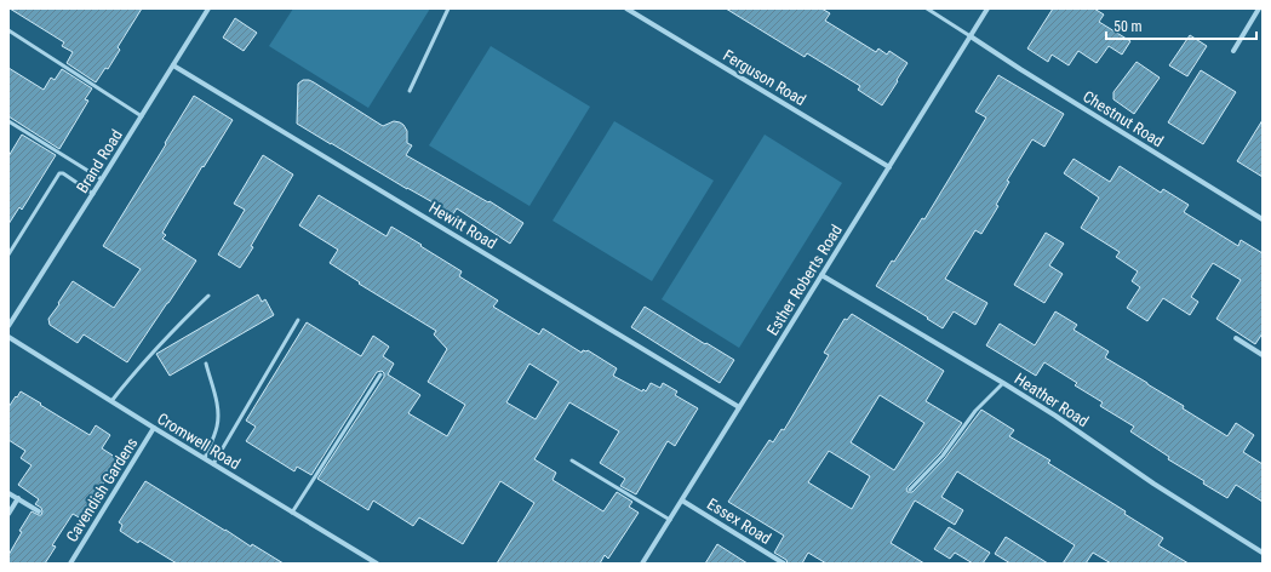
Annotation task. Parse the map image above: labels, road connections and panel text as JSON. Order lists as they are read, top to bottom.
{
  "streets": {
    "street": [
      "Ferguson Road",
      "Chestnut Road",
      "Brand Road",
      "Hewitt Road",
      "Esther Roberts Road",
      "Heather Road",
      "Cromwell Road",
      "Cavendish Gardens",
      "Essex Road"
    ]
  },
  "crossings": [
    ["Ferguson Road", "Esther Roberts Road"],
    ["Chestnut Road", "Esther Roberts Road"],
    ["Brand Road", "Hewitt Road"],
    ["Hewitt Road", "Esther Roberts Road"],
    ["Esther Roberts Road", "Heather Road"],
    ["Esther Roberts Road", "Essex Road"],
    ["Cromwell Road", "Cavendish Gardens"]
  ],
  "scale_bar": "50 m"
}
